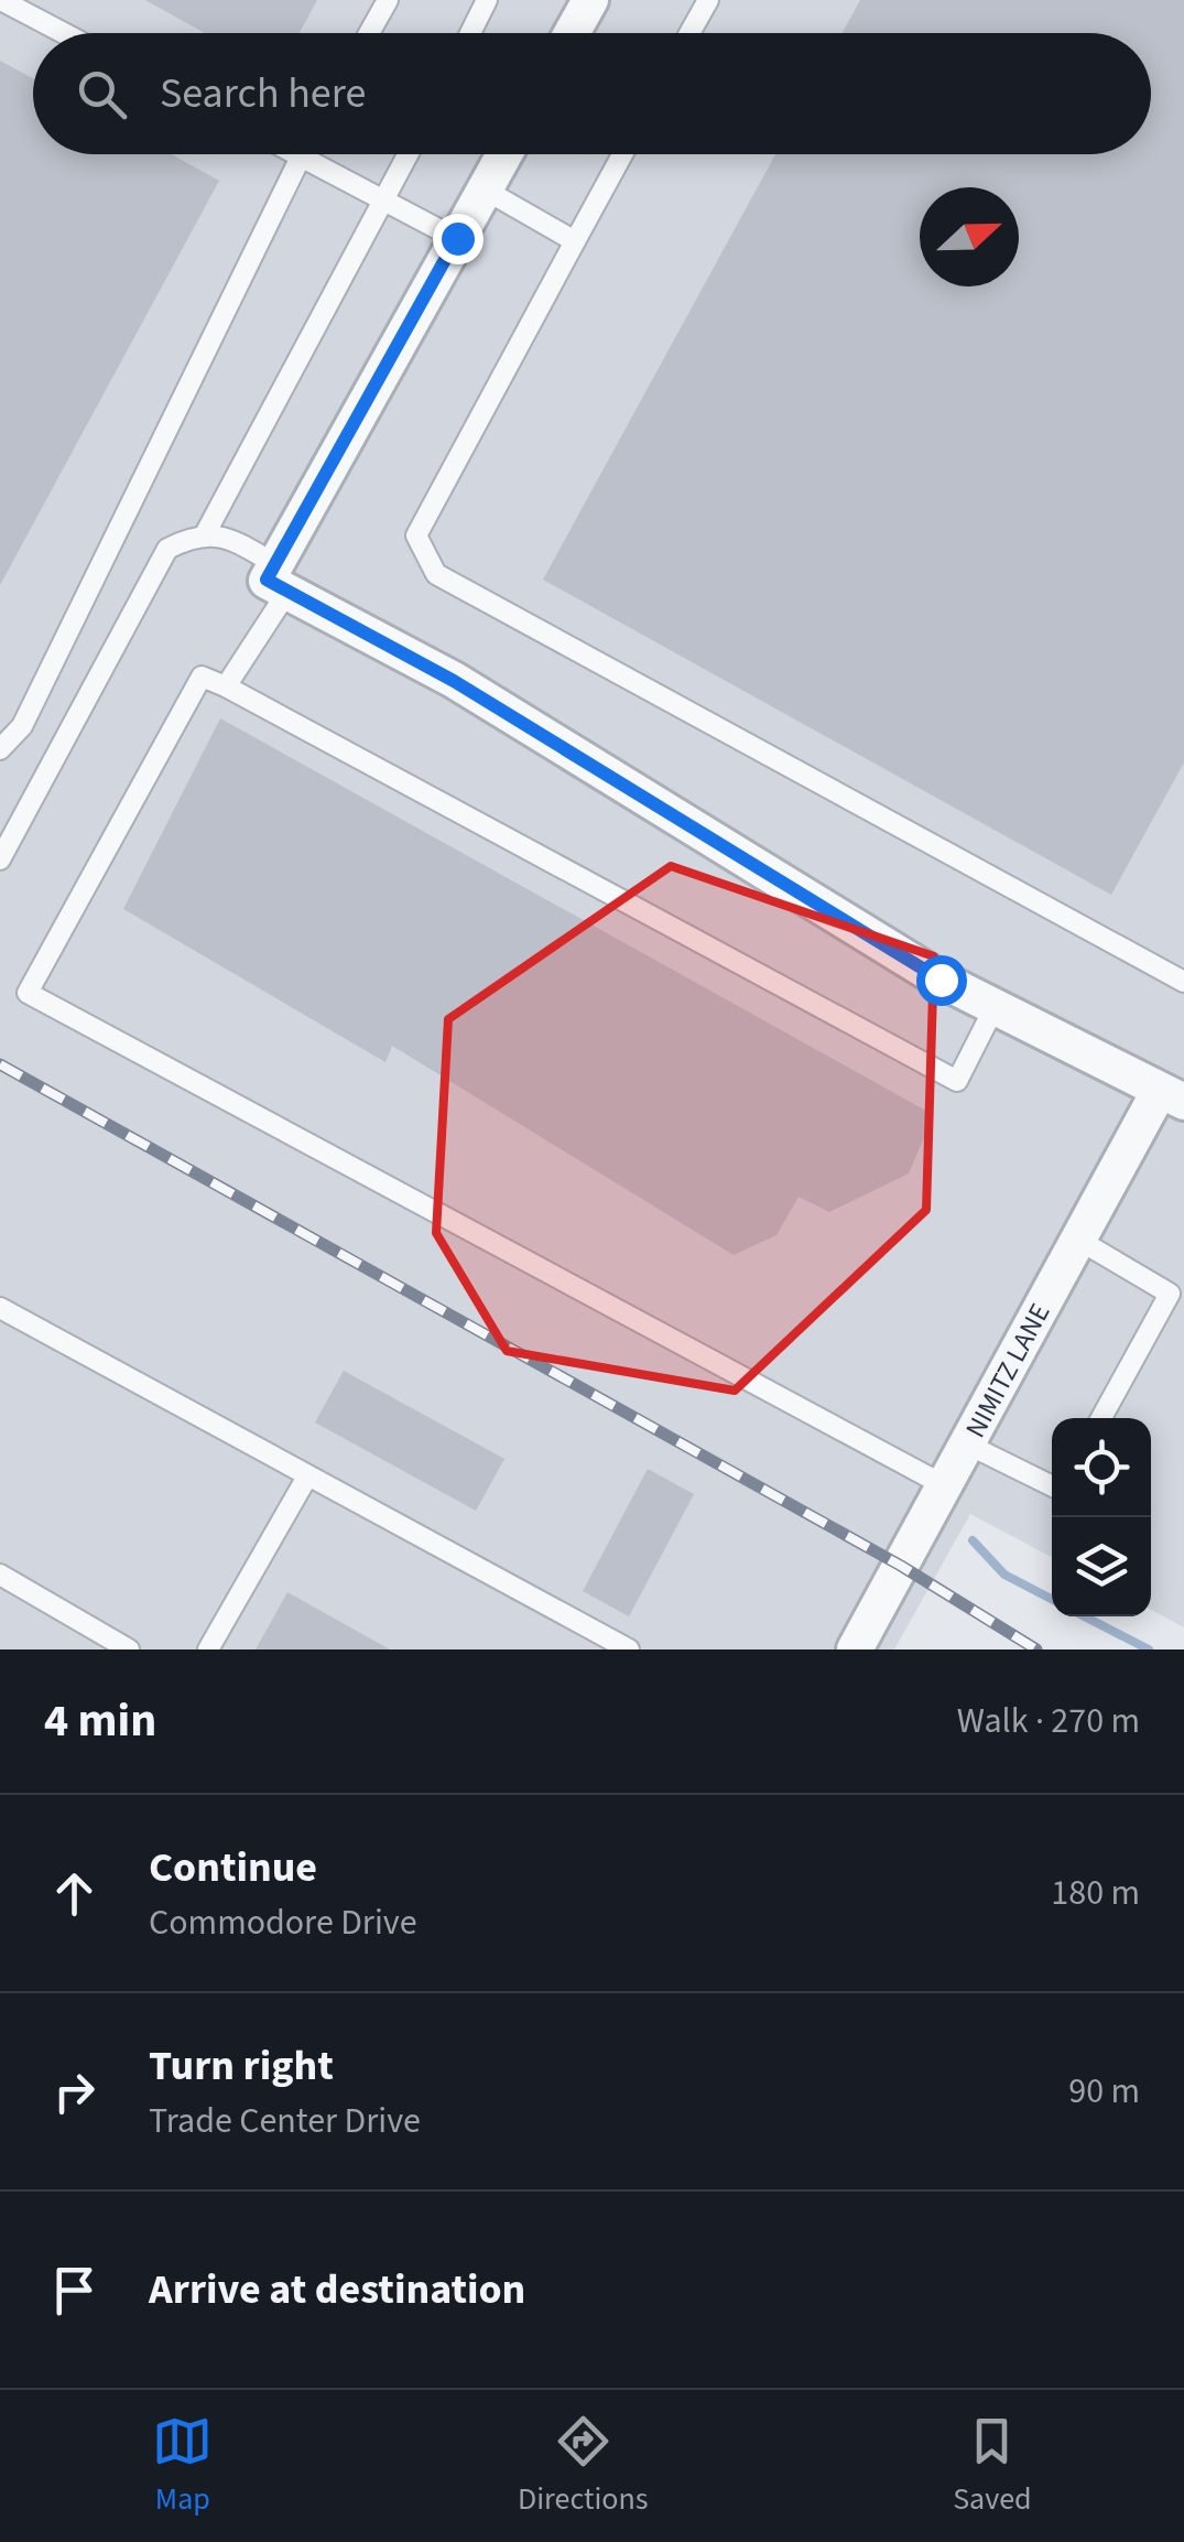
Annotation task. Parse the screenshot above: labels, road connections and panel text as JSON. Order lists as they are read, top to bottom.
{
  "streets": {
    "street": ["NIMITZ LANE"]
  },
  "north": "right",
  "page": {
    "search": "Search here",
    "heading": ["4 min", "Walk · 270 m"],
    "list": [
      ["Continue", "Commodore Drive", "180 m"],
      ["Turn right", "Trade Center Drive", "90 m"],
      "Arrive at destination"
    ],
    "nav": ["Map", "Directions", "Saved"]
  }
}
